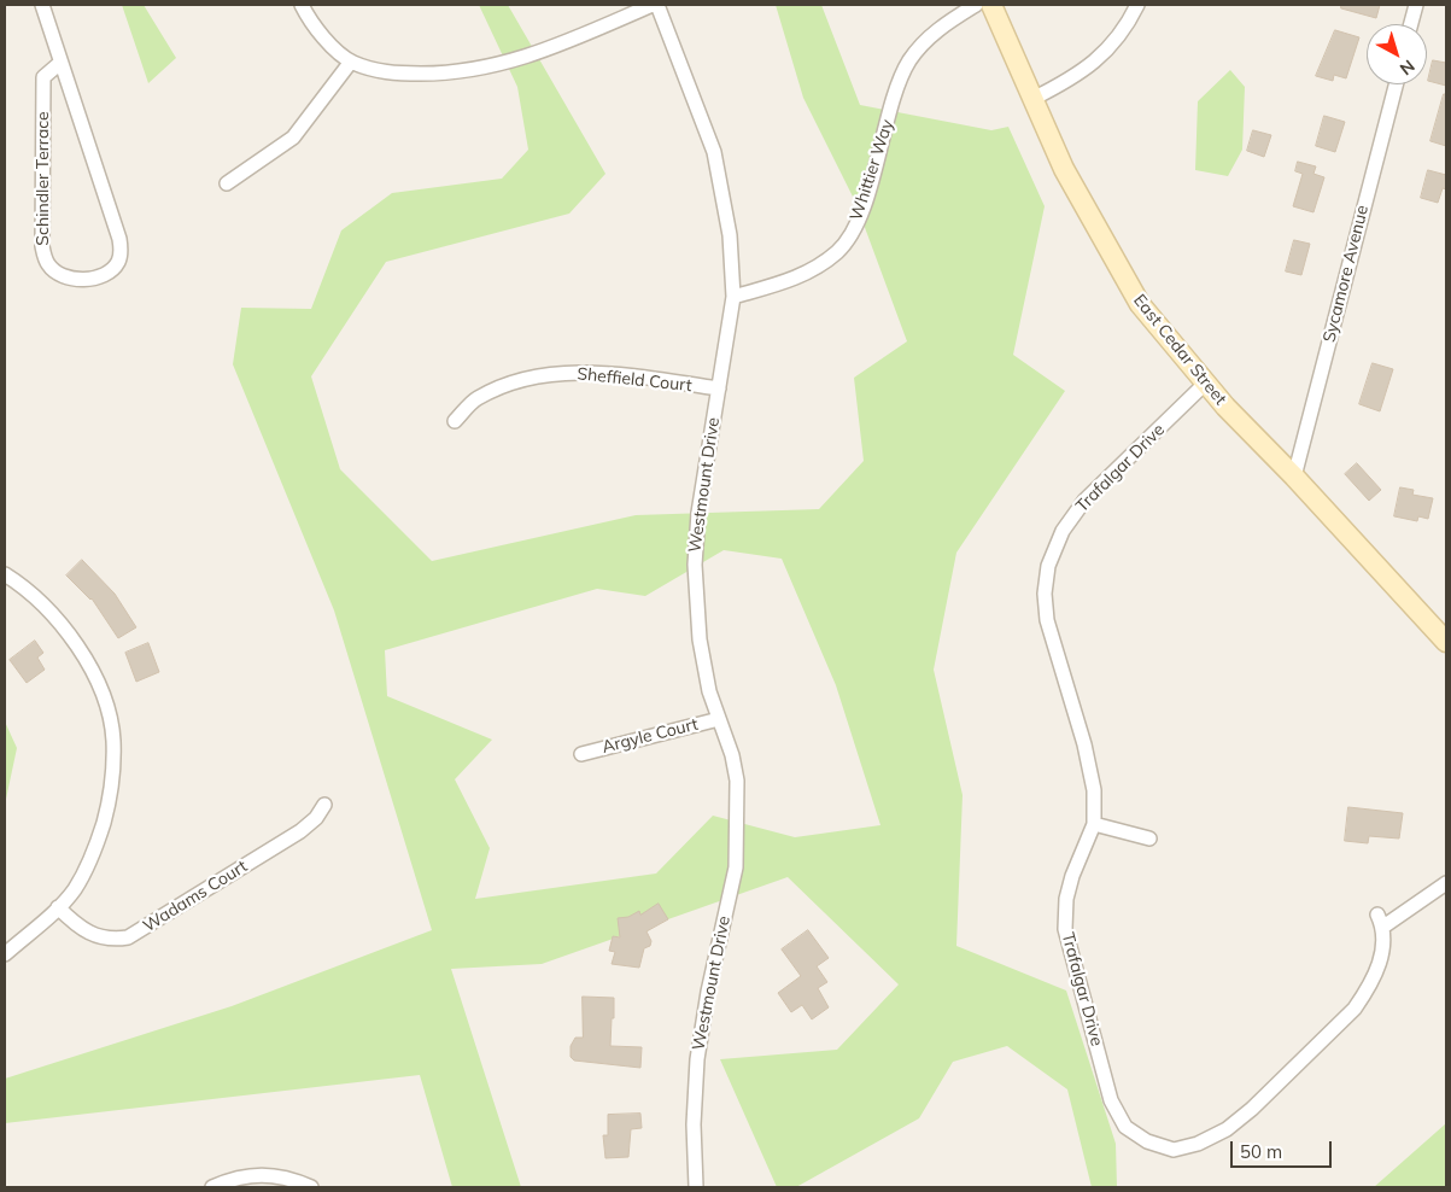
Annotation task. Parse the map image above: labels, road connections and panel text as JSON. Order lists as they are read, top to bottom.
{
  "streets": {
    "main road": ["East Cedar Street"],
    "street": [
      "Whittier Way",
      "Schindler Terrace",
      "Sycamore Avenue",
      "Sheffield Court",
      "Trafalgar Drive",
      "Westmount Drive",
      "Argyle Court",
      "Wadams Court"
    ]
  },
  "crossings": [
    ["Whittier Way", "Westmount Drive"],
    ["Sycamore Avenue", "East Cedar Street"],
    ["East Cedar Street", "Trafalgar Drive"],
    ["Sheffield Court", "Westmount Drive"],
    ["Westmount Drive", "Argyle Court"]
  ],
  "scale_bar": "50 m",
  "north": "bottom right"
}
